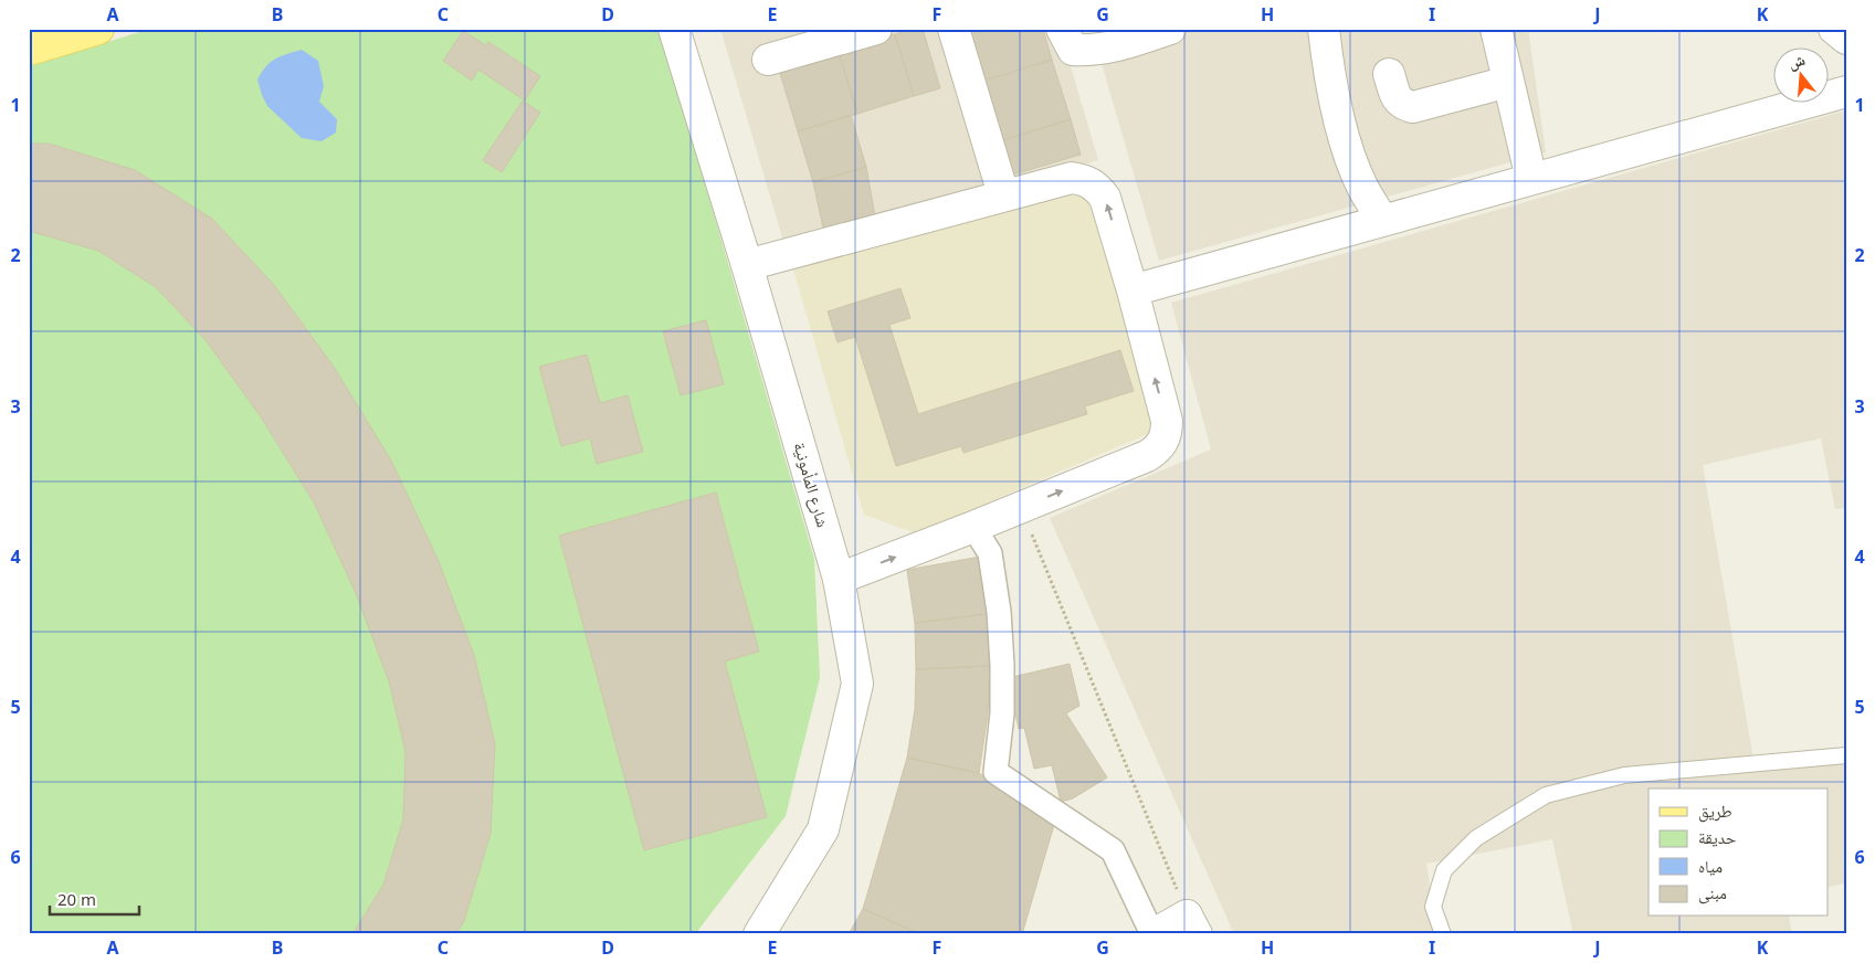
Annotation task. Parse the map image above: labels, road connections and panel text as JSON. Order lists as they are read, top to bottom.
{
  "streets": {
    "street": ["شارع المأمونية"]
  },
  "legend": [
    "طريق",
    "حديقة",
    "مياه",
    "مبنى"
  ],
  "scale_bar": "20 m",
  "north": "top",
  "grid": {
    "columns": [
      "A",
      "B",
      "C",
      "D",
      "E",
      "F",
      "G",
      "H",
      "I",
      "J",
      "K"
    ],
    "rows": [
      "1",
      "2",
      "3",
      "4",
      "5",
      "6"
    ]
  }
}
